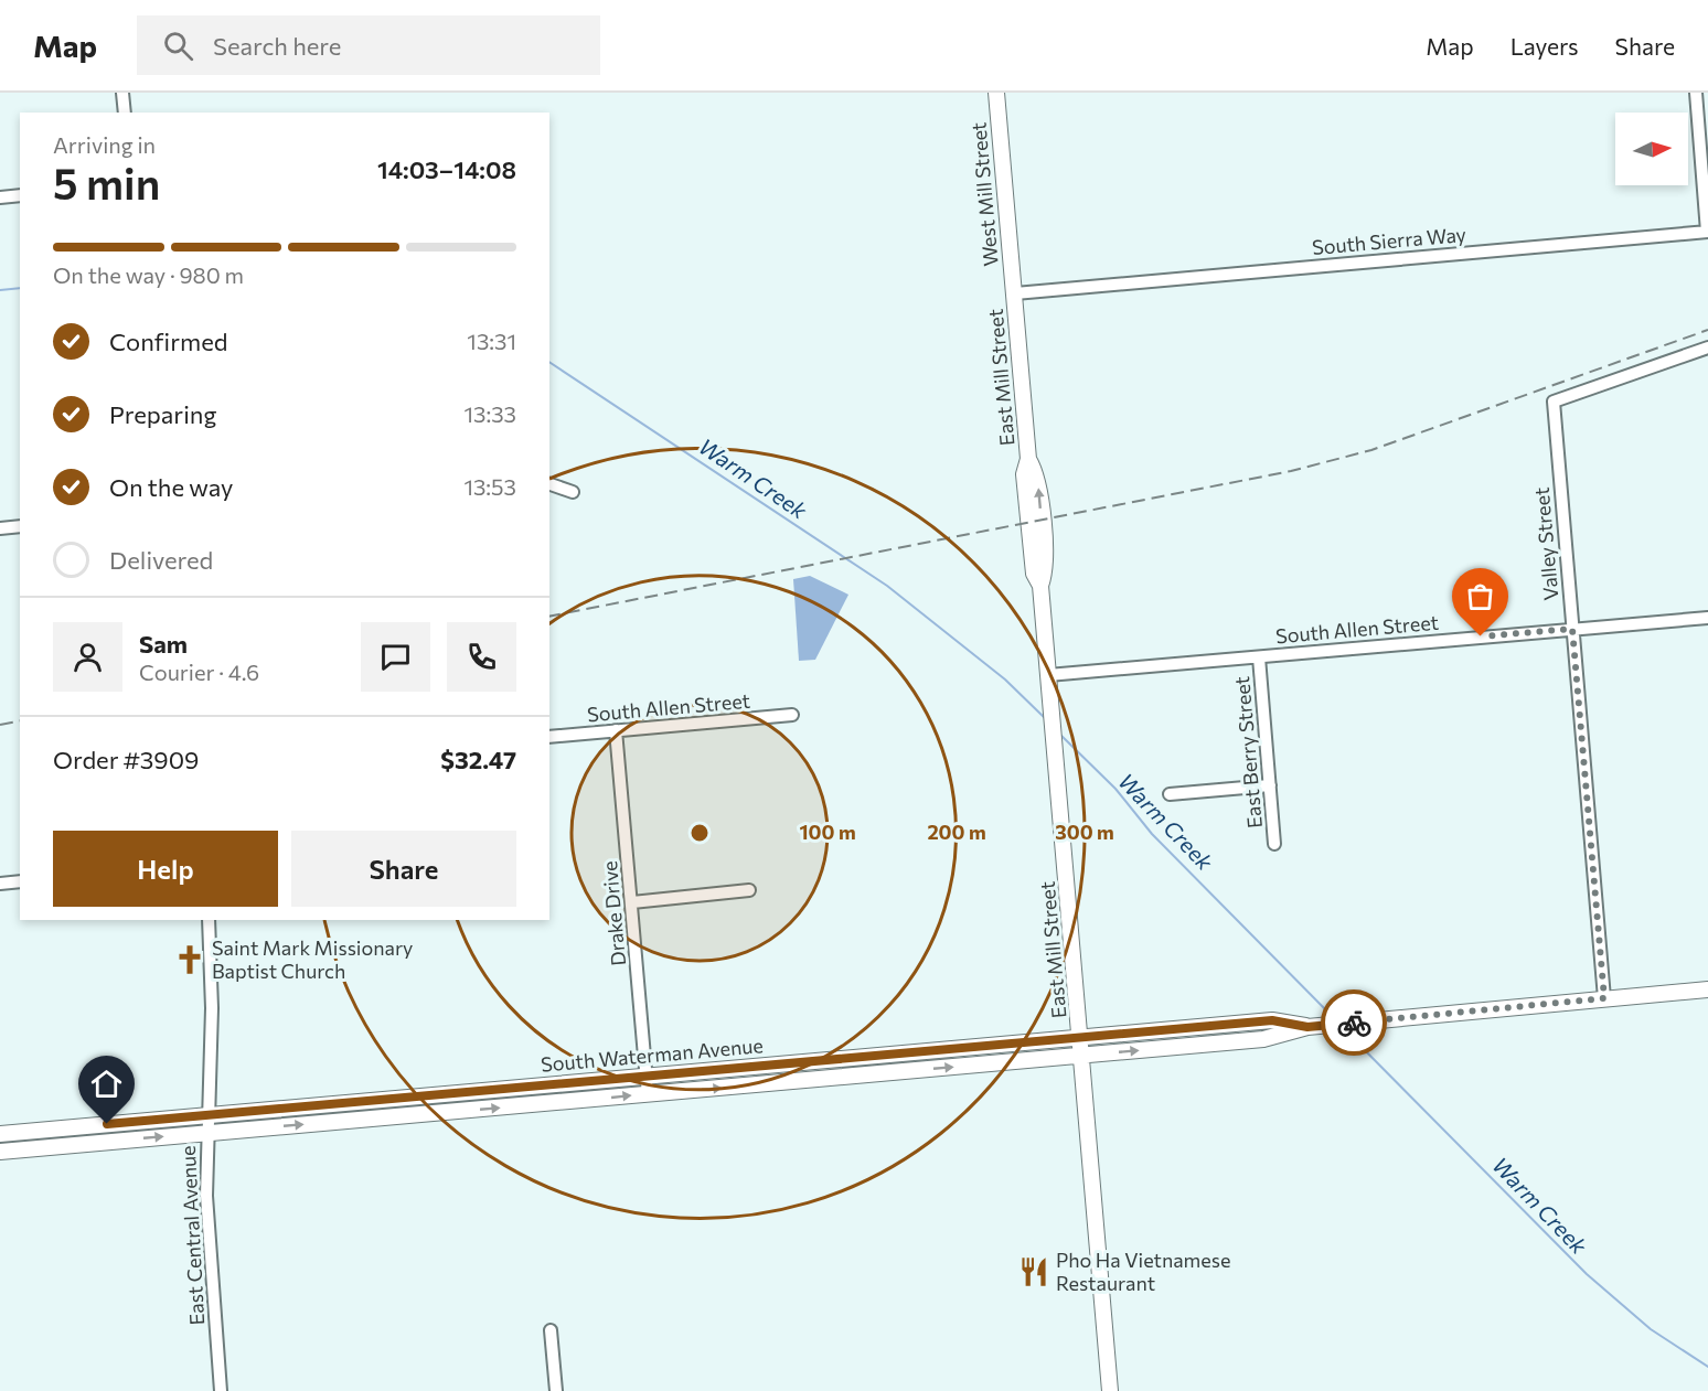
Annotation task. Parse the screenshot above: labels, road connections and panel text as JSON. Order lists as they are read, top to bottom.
{
  "streets": {
    "main road": ["West Mill Street", "East Mill Street", "South Waterman Avenue"],
    "street": [
      "South Sierra Way",
      "Valley Street",
      "South Allen Street",
      "East Berry Street",
      "Drake Drive",
      "East Central Avenue"
    ]
  },
  "crossings": [
    ["West Mill Street", "South Sierra Way"],
    ["West Mill Street", "East Mill Street"],
    ["South Sierra Way", "East Mill Street"],
    ["East Mill Street", "South Allen Street"],
    ["East Mill Street", "South Waterman Avenue"],
    ["Valley Street", "South Allen Street"],
    ["Valley Street", "South Waterman Avenue"],
    ["South Allen Street", "East Berry Street"],
    ["South Allen Street", "Drake Drive"],
    ["Drake Drive", "South Waterman Avenue"],
    ["South Waterman Avenue", "East Central Avenue"]
  ],
  "water": ["Warm Creek"],
  "places": {
    "church": ["Saint Mark Missionary Baptist Church"],
    "restaurant": ["Pho Ha Vietnamese Restaurant"]
  },
  "north": "right",
  "page": {
    "header": "Map",
    "search": "Search here",
    "nav": ["Map", "Layers", "Share"],
    "heading": ["5 min", "Arriving in", "14:03–14:08"],
    "panel": [
      "Sam",
      "Courier · 4.6",
      "Order #3909",
      "$32.47"
    ],
    "bar": "On the way · 980 m",
    "list": [
      ["Confirmed", "13:31"],
      ["Preparing", "13:33"],
      ["On the way", "13:53"],
      "Delivered"
    ],
    "buttons": ["Help", "Share"]
  },
  "rings": ["100 m", "200 m", "300 m"]
}
